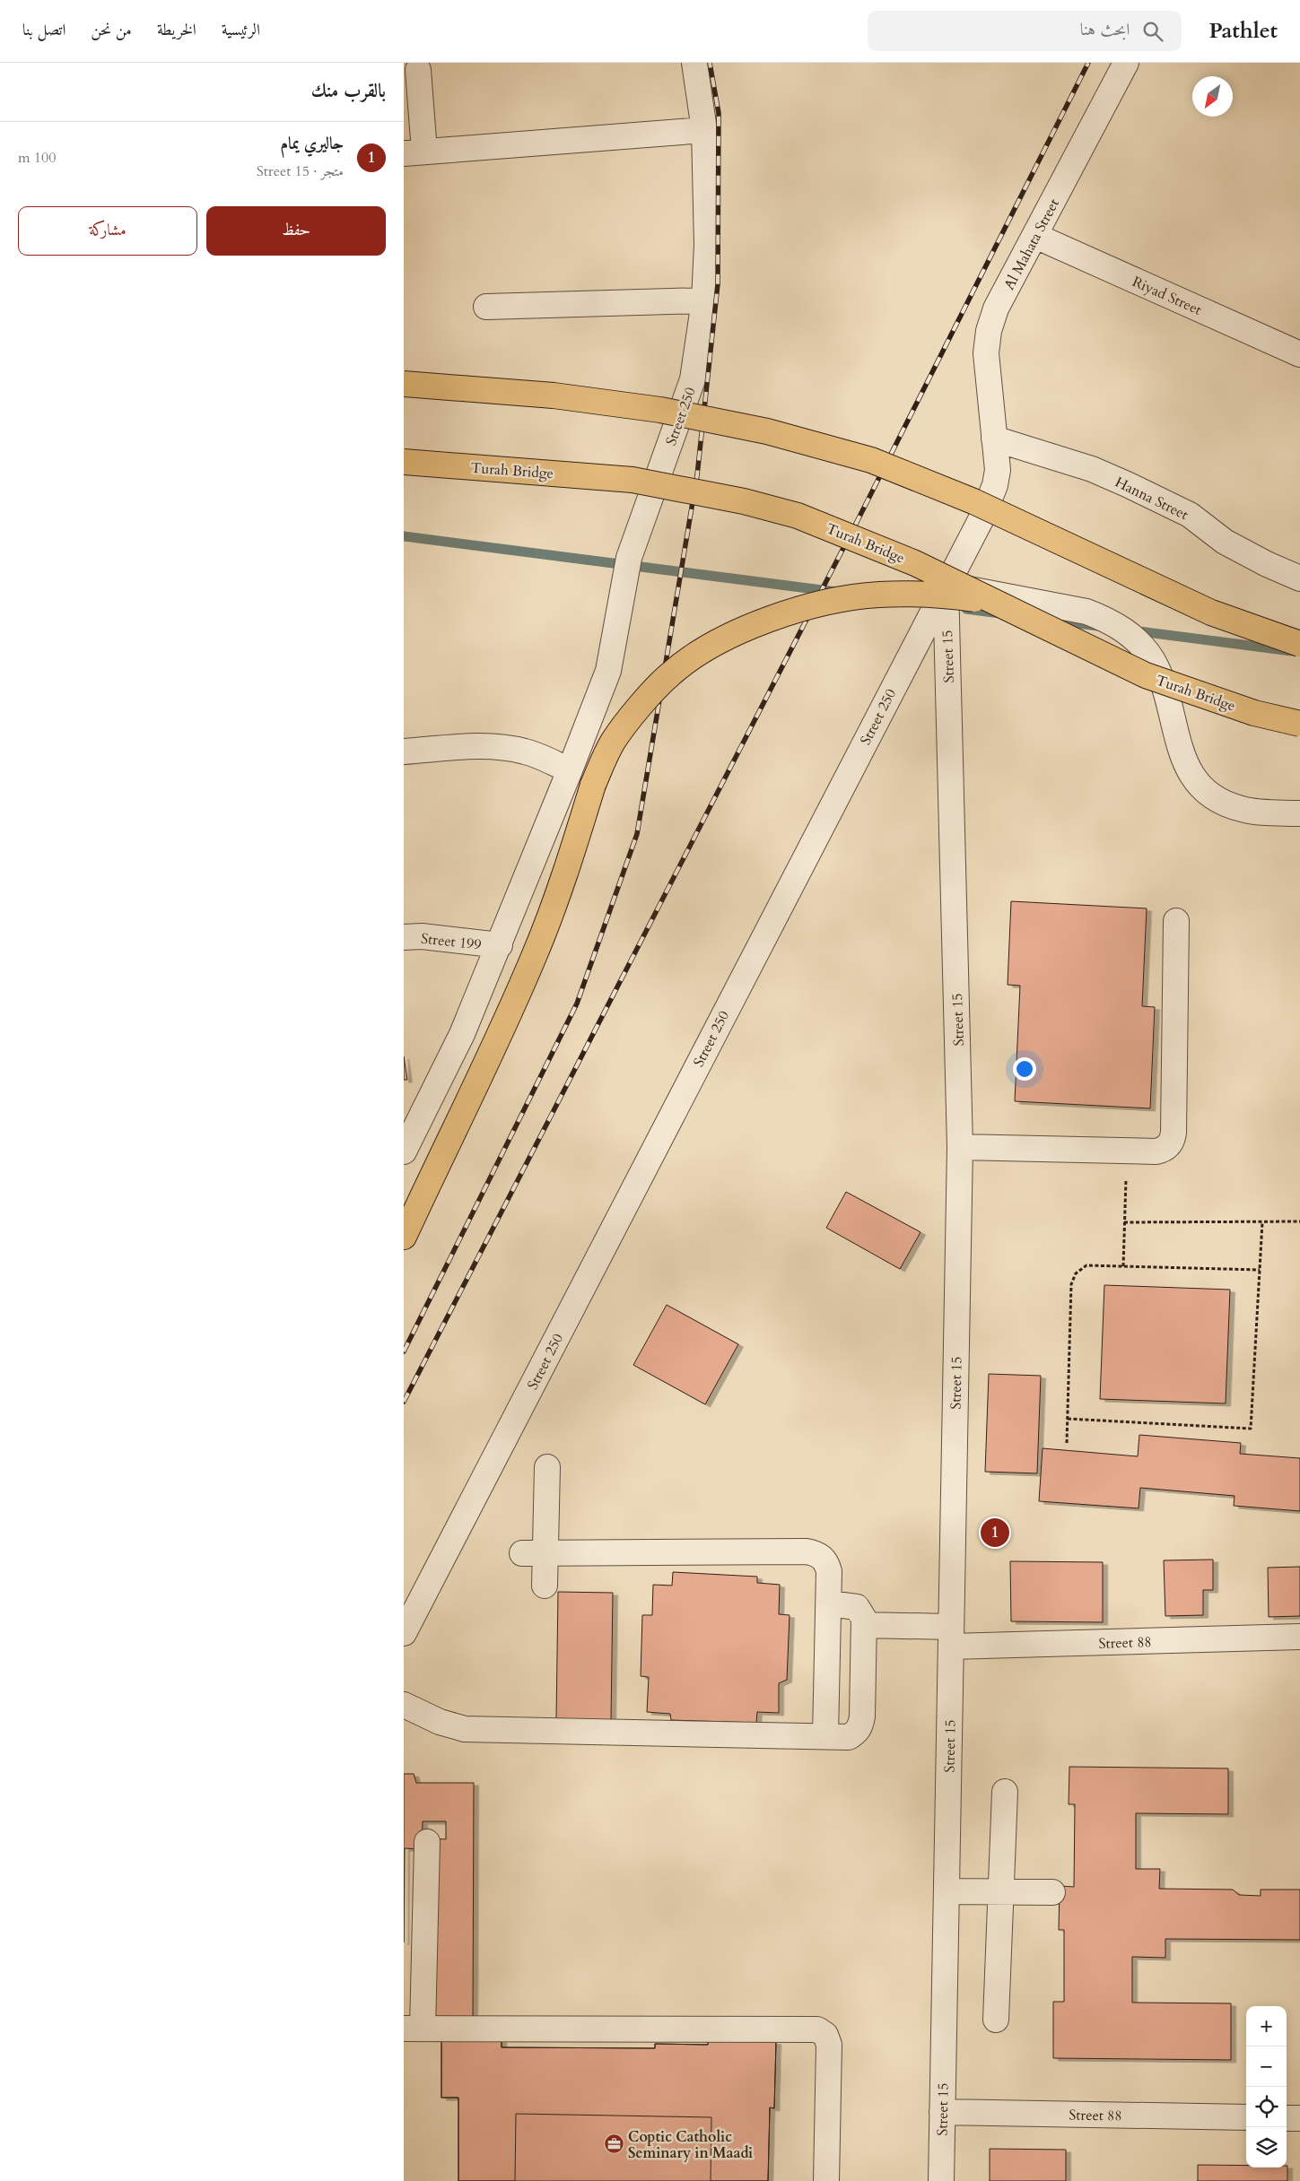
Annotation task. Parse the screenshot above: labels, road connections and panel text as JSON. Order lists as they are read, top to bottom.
{
  "streets": {
    "main road": ["Turah Bridge"],
    "street": [
      "Al Mahata Street",
      "Riyad Street",
      "Street 250",
      "Hanna Street",
      "Street 15",
      "Street 199",
      "Street 88"
    ]
  },
  "crossings": [
    ["Al Mahata Street", "Riyad Street"],
    ["Al Mahata Street", "Street 250"],
    ["Al Mahata Street", "Hanna Street"],
    ["Street 250", "Hanna Street"],
    ["Street 250", "Street 15"],
    ["Street 250", "Street 199"],
    ["Street 15", "Street 88"]
  ],
  "places": {
    "office": ["Coptic Catholic Seminary in Maadi"]
  },
  "north": "bottom left",
  "page": {
    "header": "Pathlet",
    "search": "ابحث هنا",
    "nav": [
      "الرئيسية",
      "الخريطة",
      "من نحن",
      "اتصل بنا"
    ],
    "heading": "بالقرب منك",
    "list": [
      {
        "mark": "1",
        "name": "جاليري يمام",
        "note": "متجر · Street 15",
        "value": "100 m"
      }
    ],
    "buttons": ["حفظ", "مشاركة"],
    "pins": "1",
    "map_buttons": ["+", "−"]
  }
}
